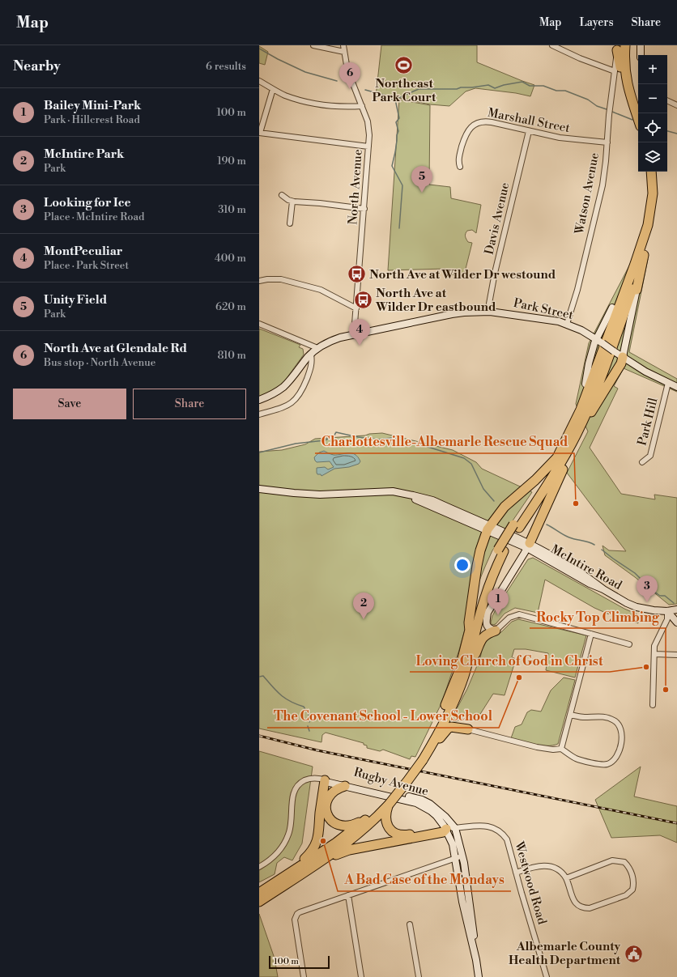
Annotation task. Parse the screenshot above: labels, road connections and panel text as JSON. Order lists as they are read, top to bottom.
{
  "streets": {
    "street": [
      "Marshall Street",
      "North Avenue",
      "Watson Avenue",
      "Davis Avenue",
      "Park Street",
      "Park Hill",
      "McIntire Road",
      "Rugby Avenue",
      "Westwood Road"
    ]
  },
  "crossings": [
    ["Marshall Street", "Watson Avenue"],
    ["Marshall Street", "Davis Avenue"],
    ["North Avenue", "Park Street"],
    ["Watson Avenue", "Park Street"],
    ["Davis Avenue", "Park Street"],
    ["Park Street", "Park Hill"],
    ["Rugby Avenue", "Westwood Road"]
  ],
  "places": {
    "sports": ["Northeast Park Court"],
    "bus stop": ["North Ave at Wilder Dr westound", "North Ave at Wilder Dr eastbound"],
    "other": [
      "Charlottesville-Albemarle Rescue Squad",
      "Loving Church of God in Christ",
      "The Covenant School - Lower School",
      "Rocky Top Climbing",
      "A Bad Case of the Mondays"
    ],
    "public building": ["Albemarle County Health Department"]
  },
  "scale_bar": "100 m",
  "page": {
    "header": "Map",
    "nav": ["Map", "Layers", "Share"],
    "heading": ["Nearby", "6 results"],
    "map_buttons": ["+", "−"],
    "pins": [
      "6",
      "5",
      "4",
      "3",
      "1",
      "2"
    ],
    "list": [
      {
        "mark": "1",
        "name": "Bailey Mini-Park",
        "note": "Park · Hillcrest Road",
        "value": "100 m"
      },
      {
        "mark": "2",
        "name": "McIntire Park",
        "note": "Park",
        "value": "190 m"
      },
      {
        "mark": "3",
        "name": "Looking for Ice",
        "note": "Place · McIntire Road",
        "value": "310 m"
      },
      {
        "mark": "4",
        "name": "MontPeculiar",
        "note": "Place · Park Street",
        "value": "400 m"
      },
      {
        "mark": "5",
        "name": "Unity Field",
        "note": "Park",
        "value": "620 m"
      },
      {
        "mark": "6",
        "name": "North Ave at Glendale Rd",
        "note": "Bus stop · North Avenue",
        "value": "810 m"
      }
    ],
    "buttons": ["Save", "Share"],
    "scale": "100 m"
  }
}
